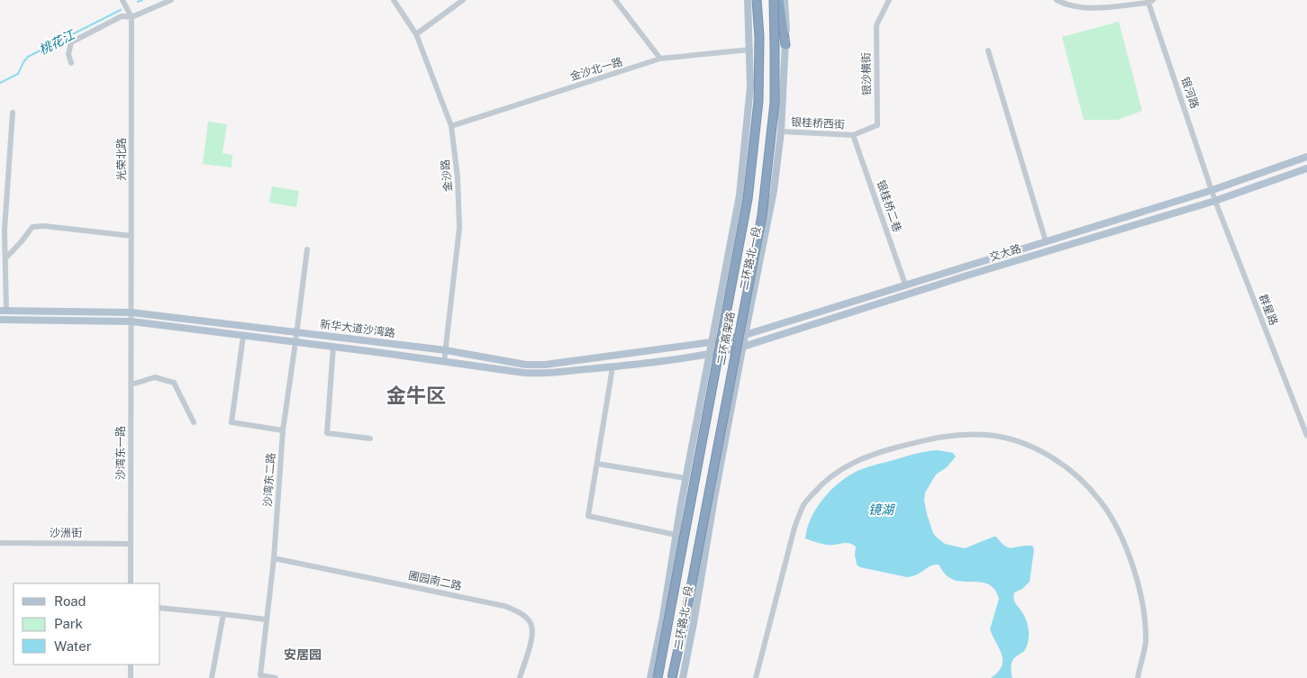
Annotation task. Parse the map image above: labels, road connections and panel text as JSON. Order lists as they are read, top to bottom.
{
  "streets": {
    "highway": ["二环高架路"],
    "main road": ["交大路", "二环路北一段", "新华大道沙湾路"],
    "street": [
      "金沙北一路",
      "银沙横街",
      "银河路",
      "银桂桥西街",
      "光荣北路",
      "金沙路",
      "银桂桥二巷",
      "群星路",
      "沙湾东一路",
      "沙湾东二路",
      "沙洲街",
      "圃园南二路"
    ]
  },
  "crossings": [
    ["金沙北一路", "金沙路"],
    ["金沙北一路", "二环路北一段"],
    ["银沙横街", "银桂桥西街"],
    ["银沙横街", "银桂桥二巷"],
    ["银河路", "交大路"],
    ["银河路", "群星路"],
    ["银桂桥西街", "银桂桥二巷"],
    ["银桂桥西街", "二环路北一段"],
    ["光荣北路", "新华大道沙湾路"],
    ["光荣北路", "沙湾东一路"],
    ["金沙路", "新华大道沙湾路"],
    ["银桂桥二巷", "交大路"],
    ["交大路", "二环路北一段"],
    ["交大路", "群星路"],
    ["交大路", "新华大道沙湾路"],
    ["二环路北一段", "新华大道沙湾路"],
    ["新华大道沙湾路", "沙湾东一路"],
    ["新华大道沙湾路", "沙湾东二路"],
    ["沙湾东一路", "沙洲街"],
    ["沙湾东二路", "圃园南二路"]
  ],
  "districts": ["金牛区", "安居园"],
  "water": ["桃花江", "镜湖"],
  "legend": ["Road", "Park", "Water"]
}
